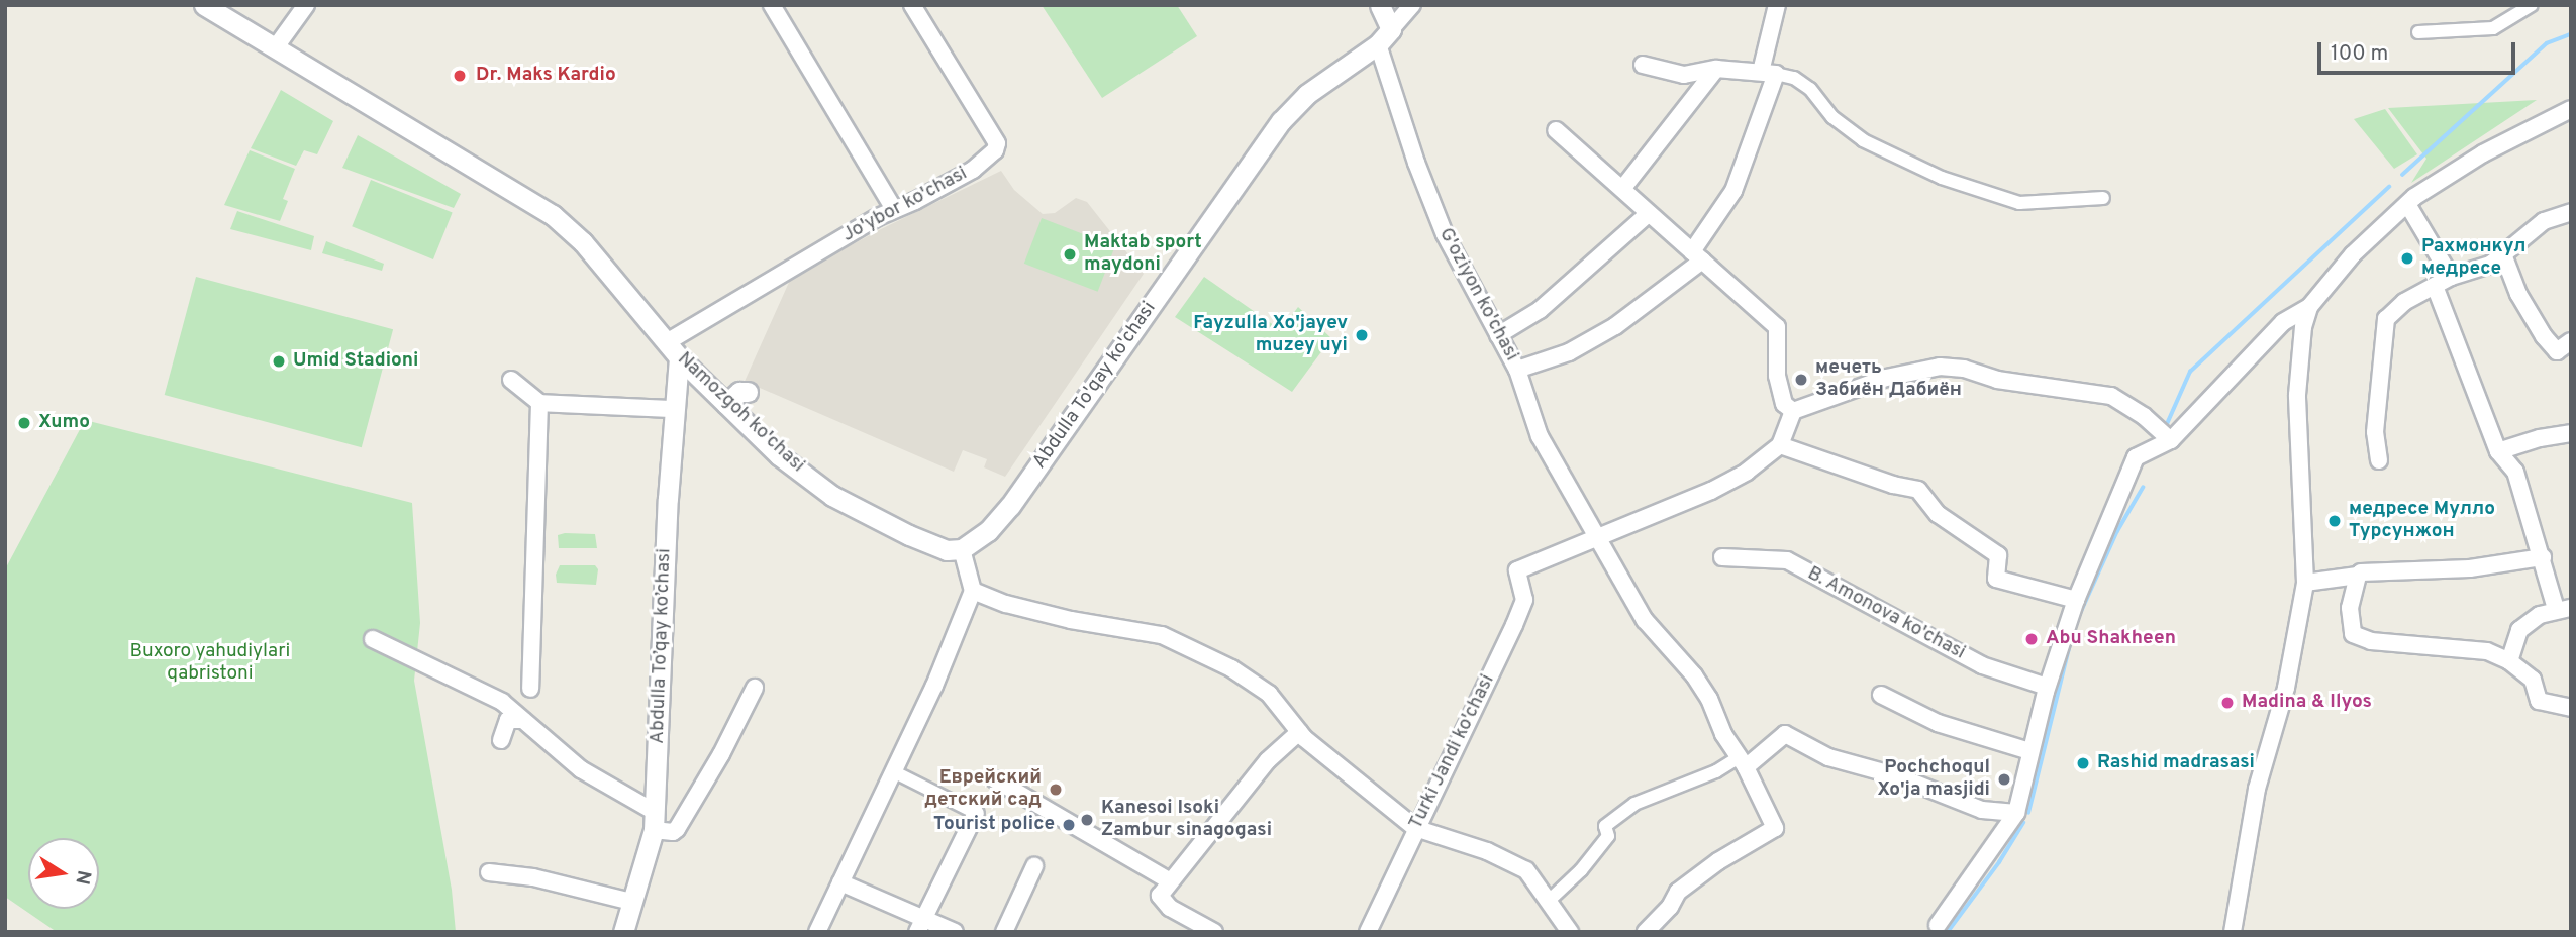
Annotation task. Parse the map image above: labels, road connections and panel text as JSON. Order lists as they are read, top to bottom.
{
  "streets": {
    "street": [
      "Jo'ybor ko'chasi",
      "G'oziyon ko'chasi",
      "Abdulla To'qay ko'chasi",
      "Namozgoh ko'chasi",
      "B. Amonova ko'chasi",
      "Abdulla To’qay ko’chasi",
      "Turki Jandi ko'chasi"
    ]
  },
  "crossings": [
    ["Jo'ybor ko'chasi", "Namozgoh ko'chasi"],
    ["Jo'ybor ko'chasi", "Abdulla To’qay ko’chasi"],
    ["G'oziyon ko'chasi", "Abdulla To'qay ko'chasi"],
    ["G'oziyon ko'chasi", "Turki Jandi ko'chasi"],
    ["Abdulla To'qay ko'chasi", "Namozgoh ko'chasi"],
    ["Namozgoh ko'chasi", "Abdulla To’qay ko’chasi"]
  ],
  "parks": ["Buxoro yahudiylari qabristoni"],
  "places": [
    "Dr. Maks Kardio",
    "Maktab sport maydoni",
    "Рахмонкул медресе",
    "Fayzulla Xo'jayev muzey uyi",
    "Umid Stadioni",
    "мечеть Забиён Дабиён",
    "Xumo",
    "медресе Мулло Турсунжон",
    "Abu Shakheen",
    "Madina & Ilyos",
    "Rashid madrasasi",
    "Pochchoqul Xo'ja masjidi",
    "Еврейский детский сад",
    "Kanesoi Isoki Zambur sinagogasi",
    "Tourist police"
  ],
  "scale_bar": "100 m",
  "north": "right"
}
